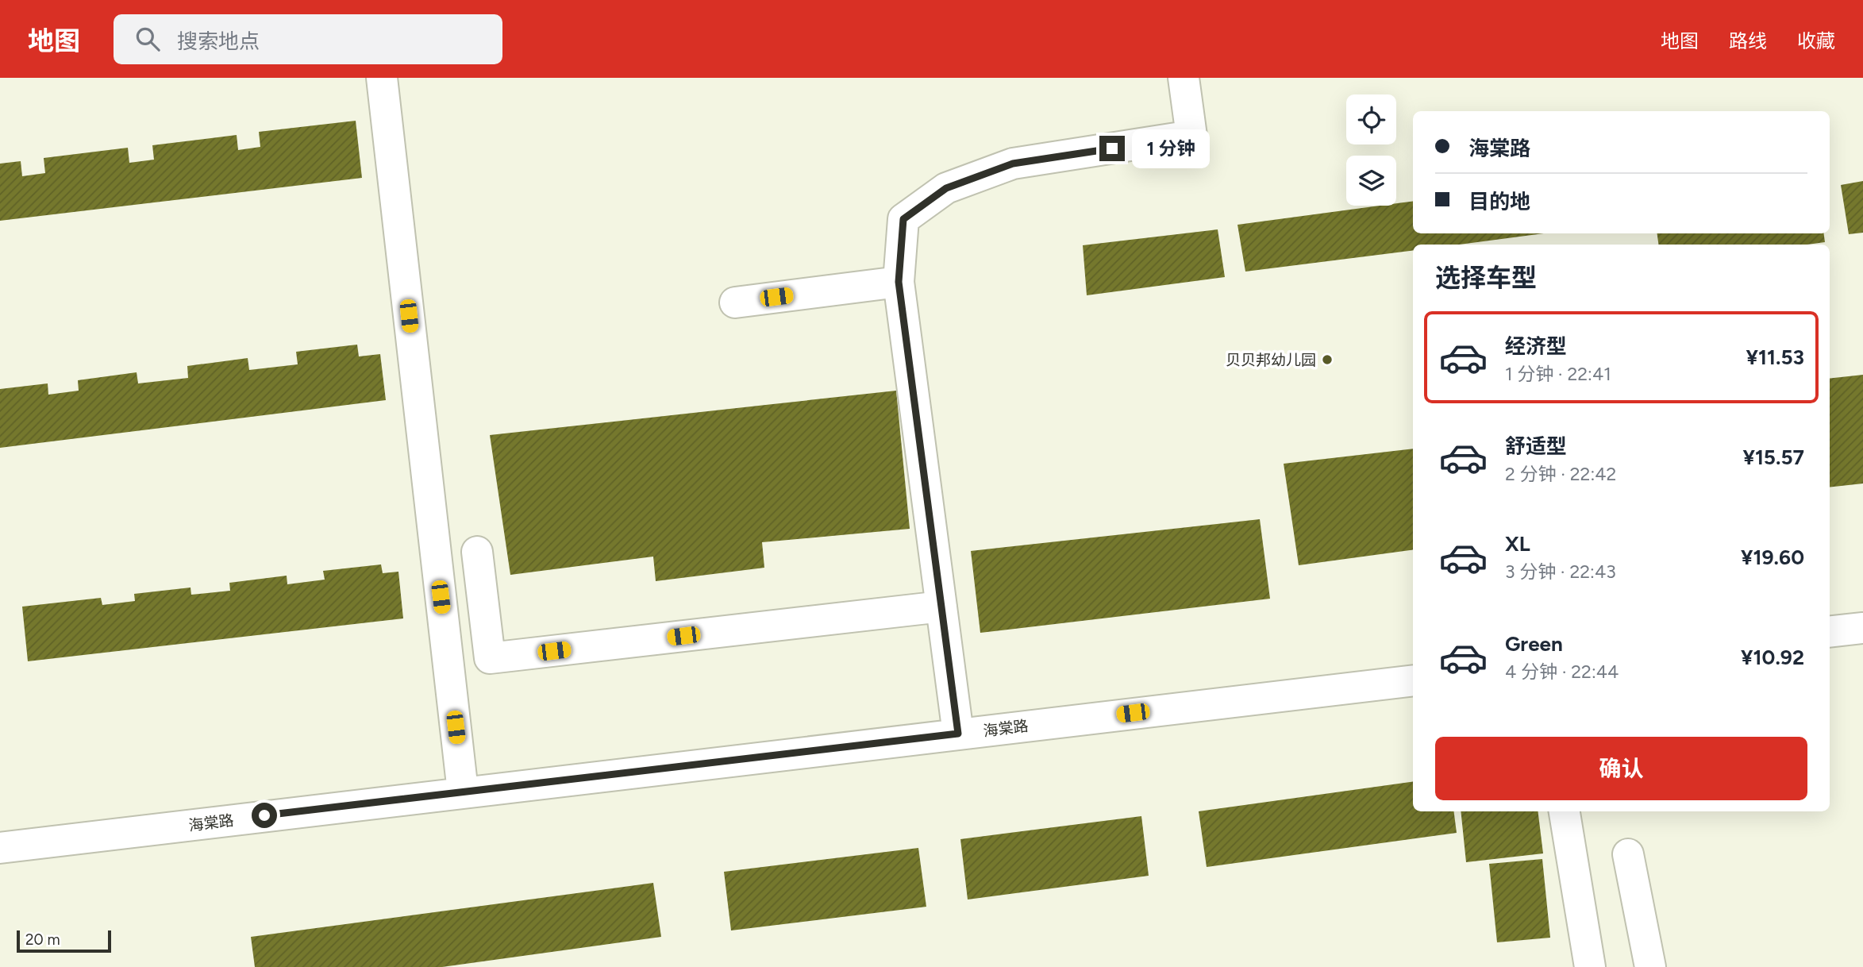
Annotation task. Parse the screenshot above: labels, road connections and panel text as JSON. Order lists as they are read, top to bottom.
{
  "streets": {
    "street": ["海棠路"]
  },
  "places": ["贝贝邦幼儿园"],
  "scale_bar": "20 m",
  "page": {
    "header": "地图",
    "search": "搜索地点",
    "nav": ["地图", "路线", "收藏"],
    "banner": ["海棠路", "目的地"],
    "bubble": "1 分钟",
    "heading": "选择车型",
    "list": [
      {
        "name": "经济型",
        "note": "1 分钟 · 22:41",
        "value": "¥11.53"
      },
      {
        "name": "舒适型",
        "note": "2 分钟 · 22:42",
        "value": "¥15.57"
      },
      {
        "name": "XL",
        "note": "3 分钟 · 22:43",
        "value": "¥19.60"
      },
      {
        "name": "Green",
        "note": "4 分钟 · 22:44",
        "value": "¥10.92"
      }
    ],
    "buttons": "确认",
    "scale": "20 m"
  }
}
